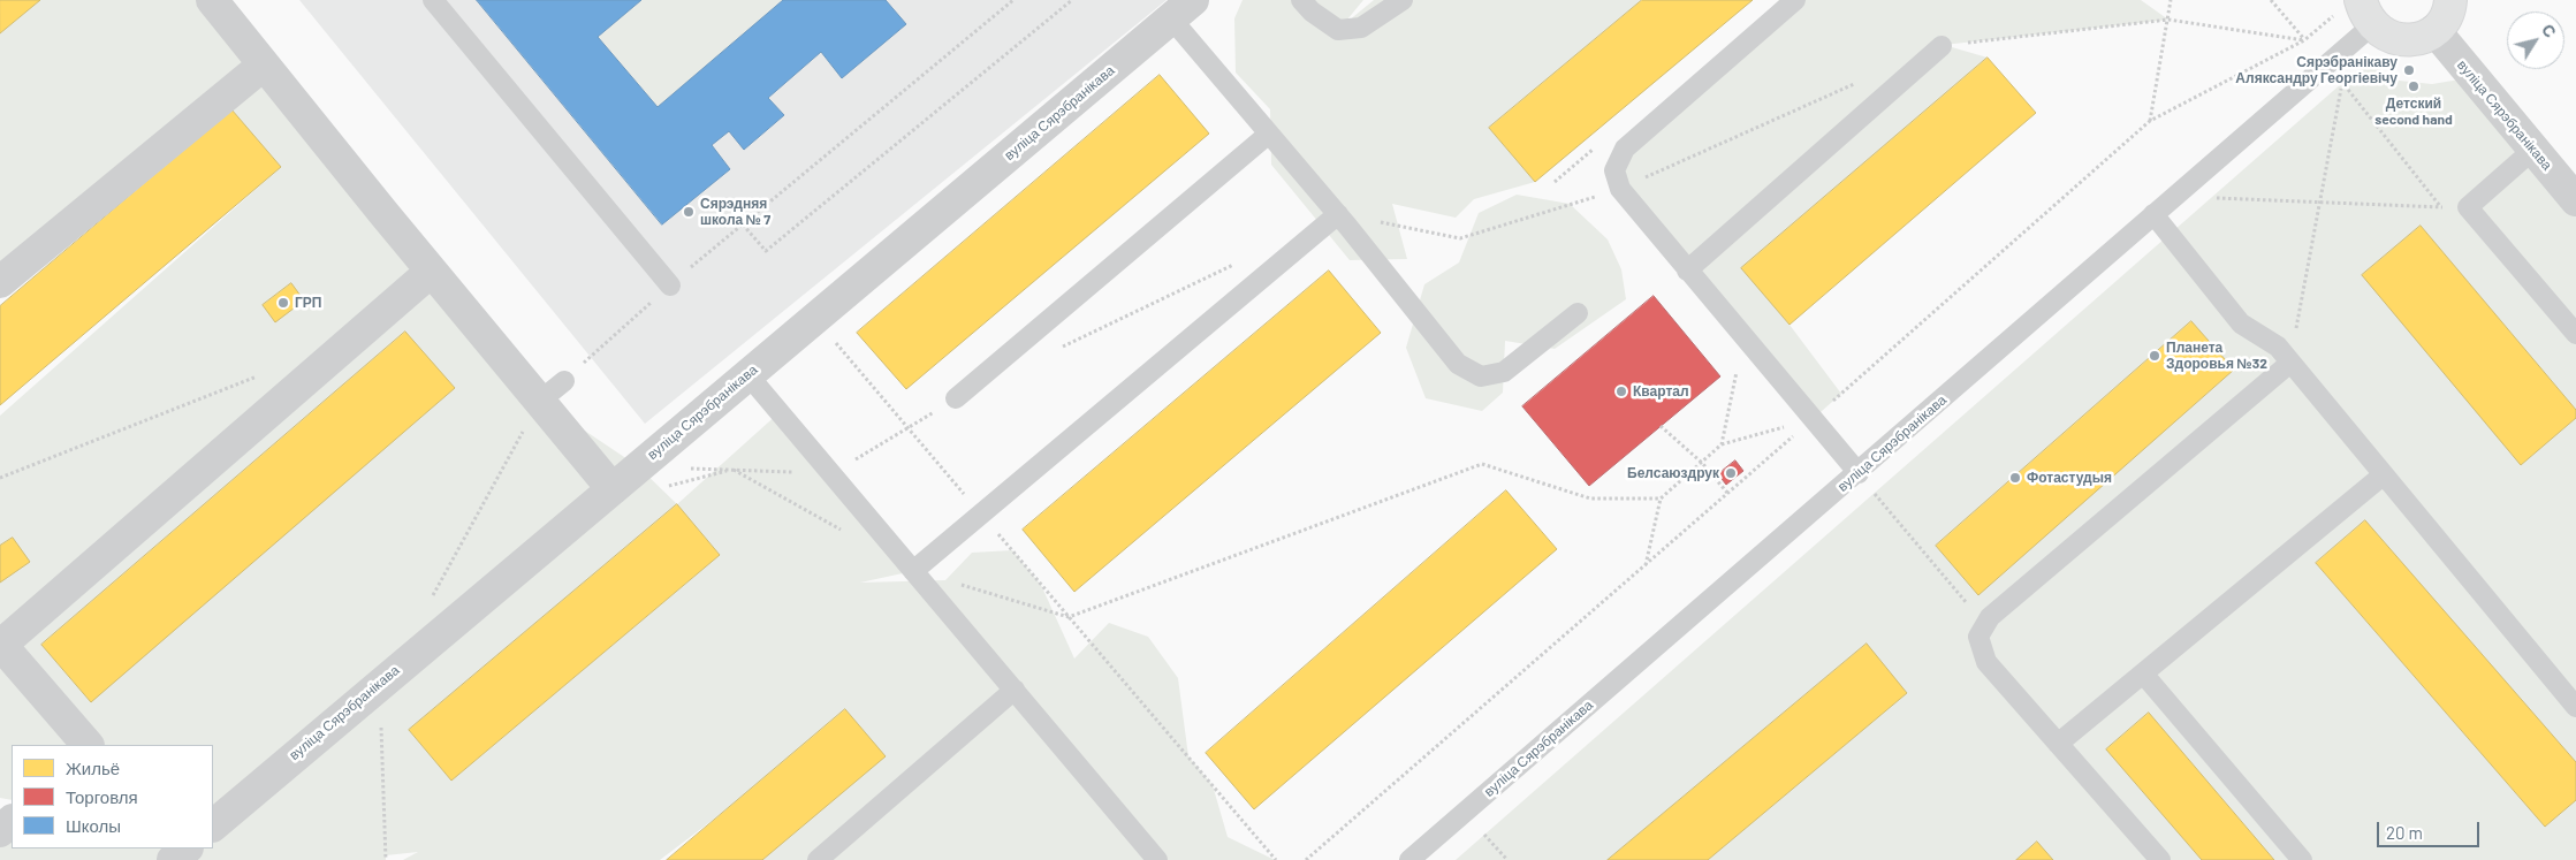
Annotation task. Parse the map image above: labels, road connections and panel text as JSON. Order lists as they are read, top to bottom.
{
  "streets": {
    "street": ["вуліца Сярэбранікава"]
  },
  "places": [
    "Сярэбранікаву Аляксандру Георгіевічу",
    "Детский second hand",
    "Сярэдняя школа № 7",
    "ГРП",
    "Планета Здоровья №32",
    "Квартал",
    "Белсаюздрук",
    "Фотастудыя"
  ],
  "legend": ["Жильё", "Торговля", "Школы"],
  "scale_bar": "20 m",
  "north": "top right"
}
